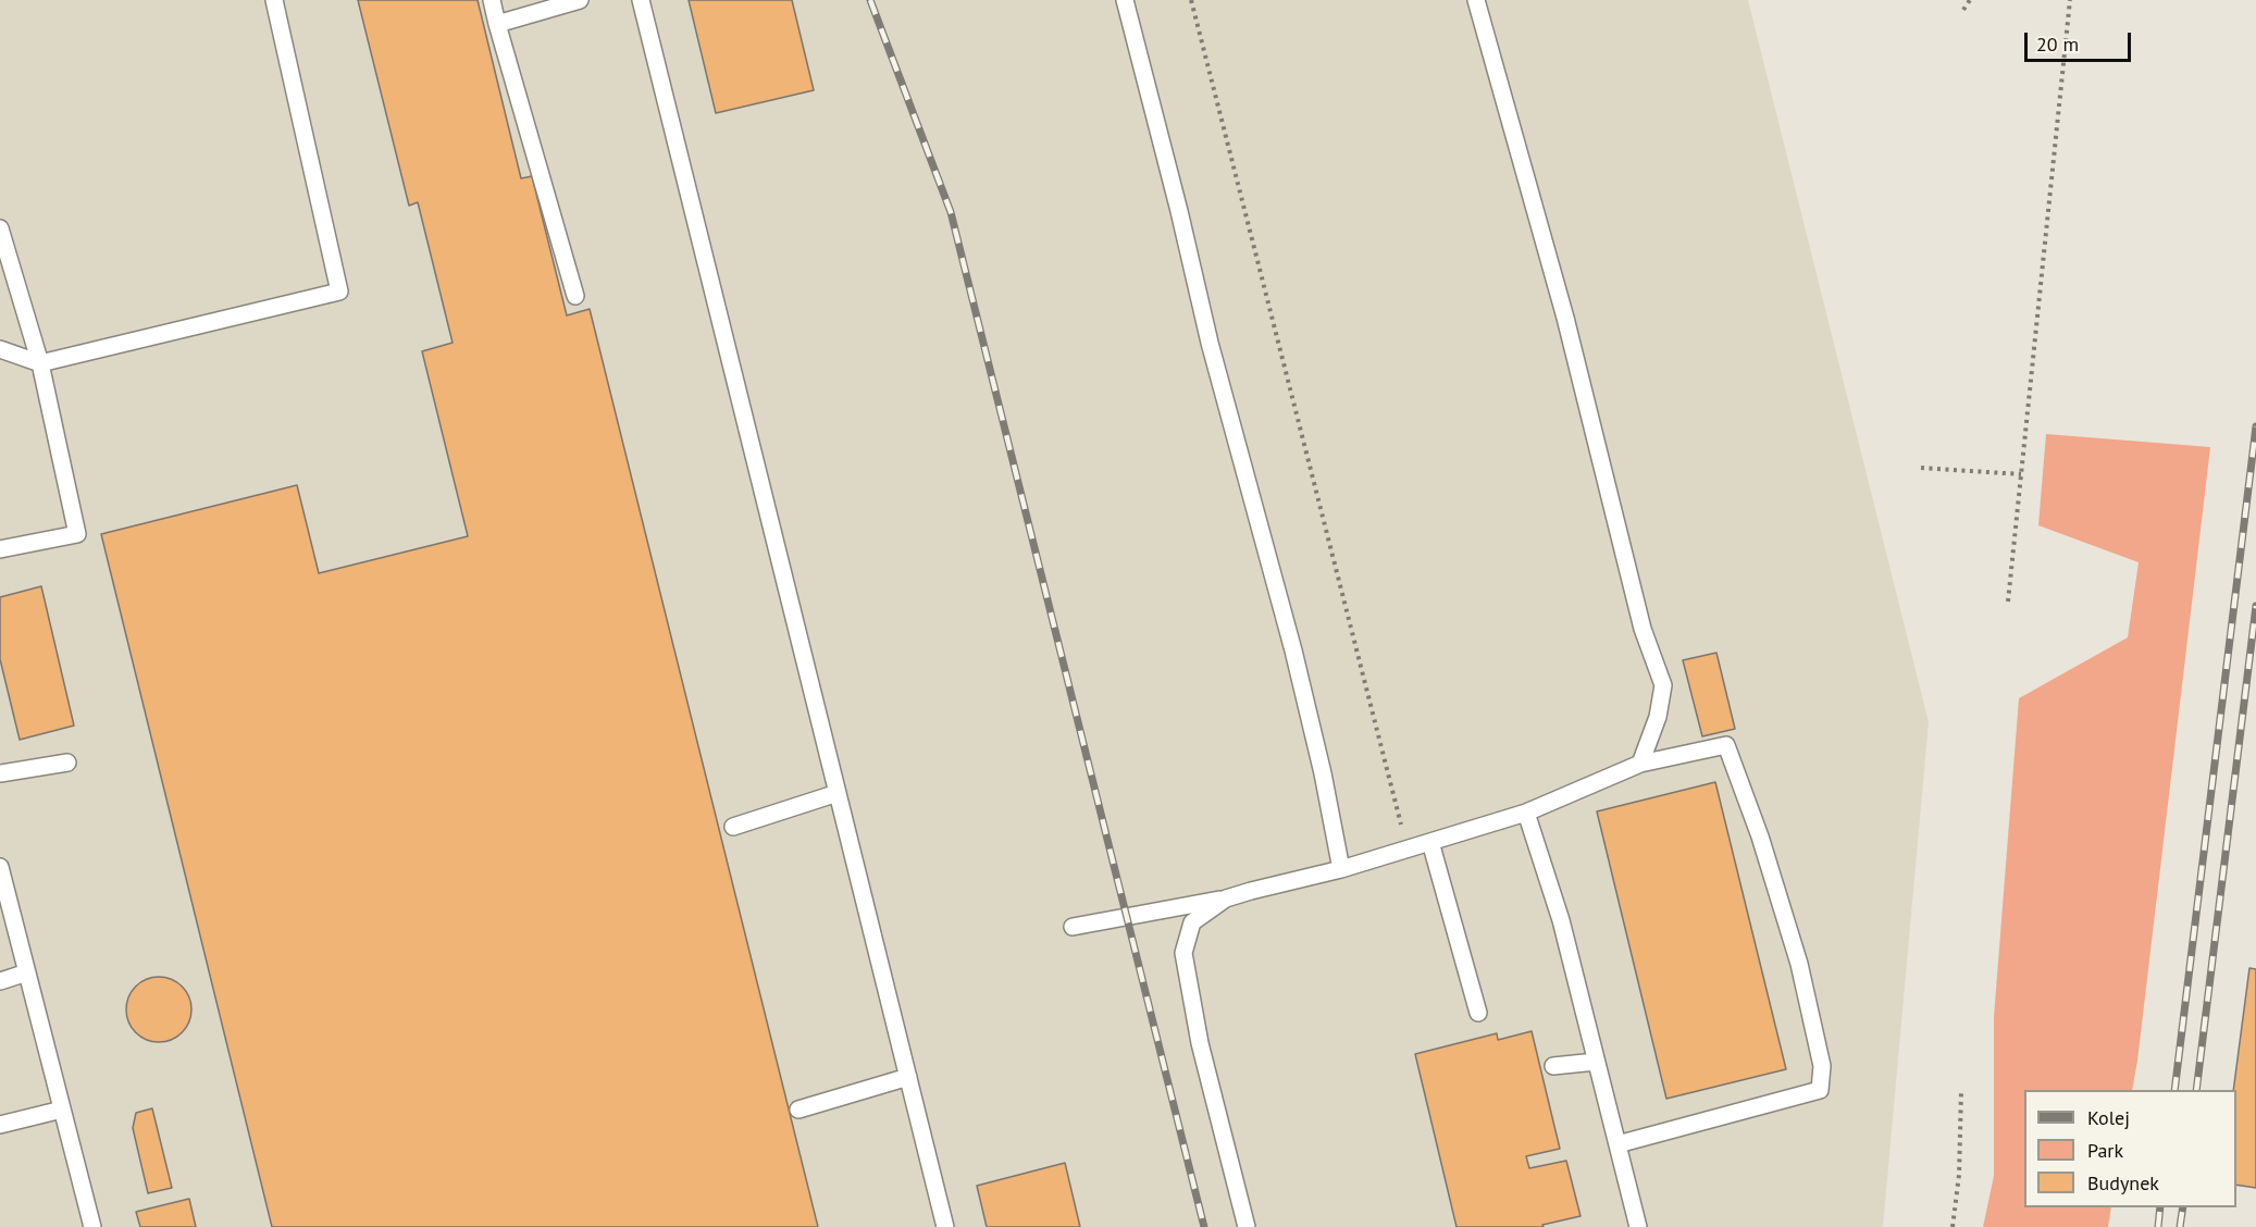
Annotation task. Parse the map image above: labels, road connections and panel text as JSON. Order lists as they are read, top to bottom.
{
  "legend": ["Kolej", "Park", "Budynek"],
  "scale_bar": "20 m"
}
